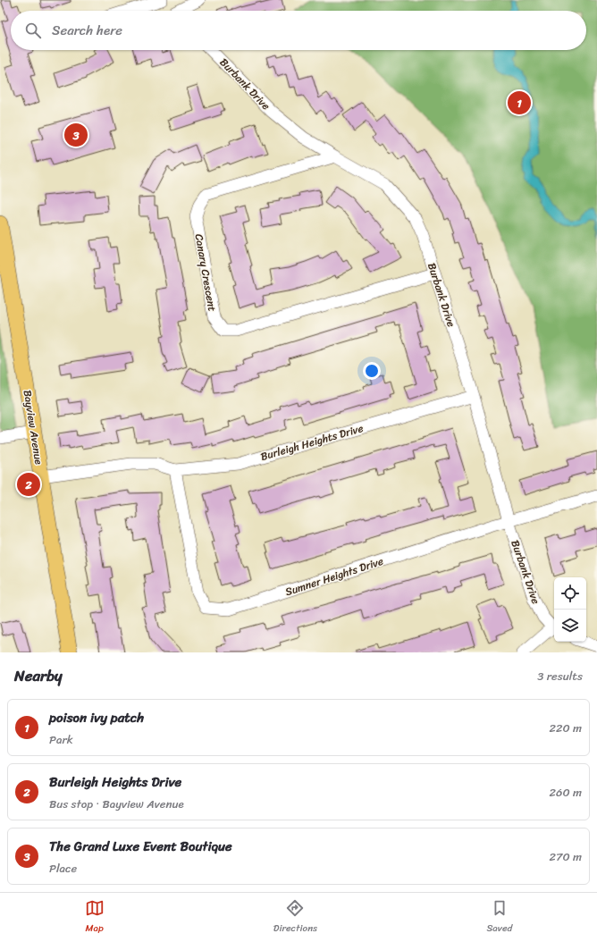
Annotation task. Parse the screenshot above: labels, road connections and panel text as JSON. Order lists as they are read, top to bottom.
{
  "streets": {
    "main road": ["Bayview Avenue"],
    "street": [
      "Burbank Drive",
      "Canary Crescent",
      "Burleigh Heights Drive",
      "Sumner Heights Drive"
    ]
  },
  "crossings": [
    ["Burbank Drive", "Canary Crescent"],
    ["Burbank Drive", "Burleigh Heights Drive"],
    ["Burbank Drive", "Sumner Heights Drive"],
    ["Bayview Avenue", "Burleigh Heights Drive"],
    ["Burleigh Heights Drive", "Sumner Heights Drive"]
  ],
  "page": {
    "search": "Search here",
    "pins": ["1", "3", "2"],
    "heading": ["Nearby", "3 results"],
    "list": [
      {
        "mark": "1",
        "name": "poison ivy patch",
        "note": "Park",
        "value": "220 m"
      },
      {
        "mark": "2",
        "name": "Burleigh Heights Drive",
        "note": "Bus stop · Bayview Avenue",
        "value": "260 m"
      },
      {
        "mark": "3",
        "name": "The Grand Luxe Event Boutique",
        "note": "Place",
        "value": "270 m"
      }
    ],
    "nav": ["Map", "Directions", "Saved"]
  }
}
